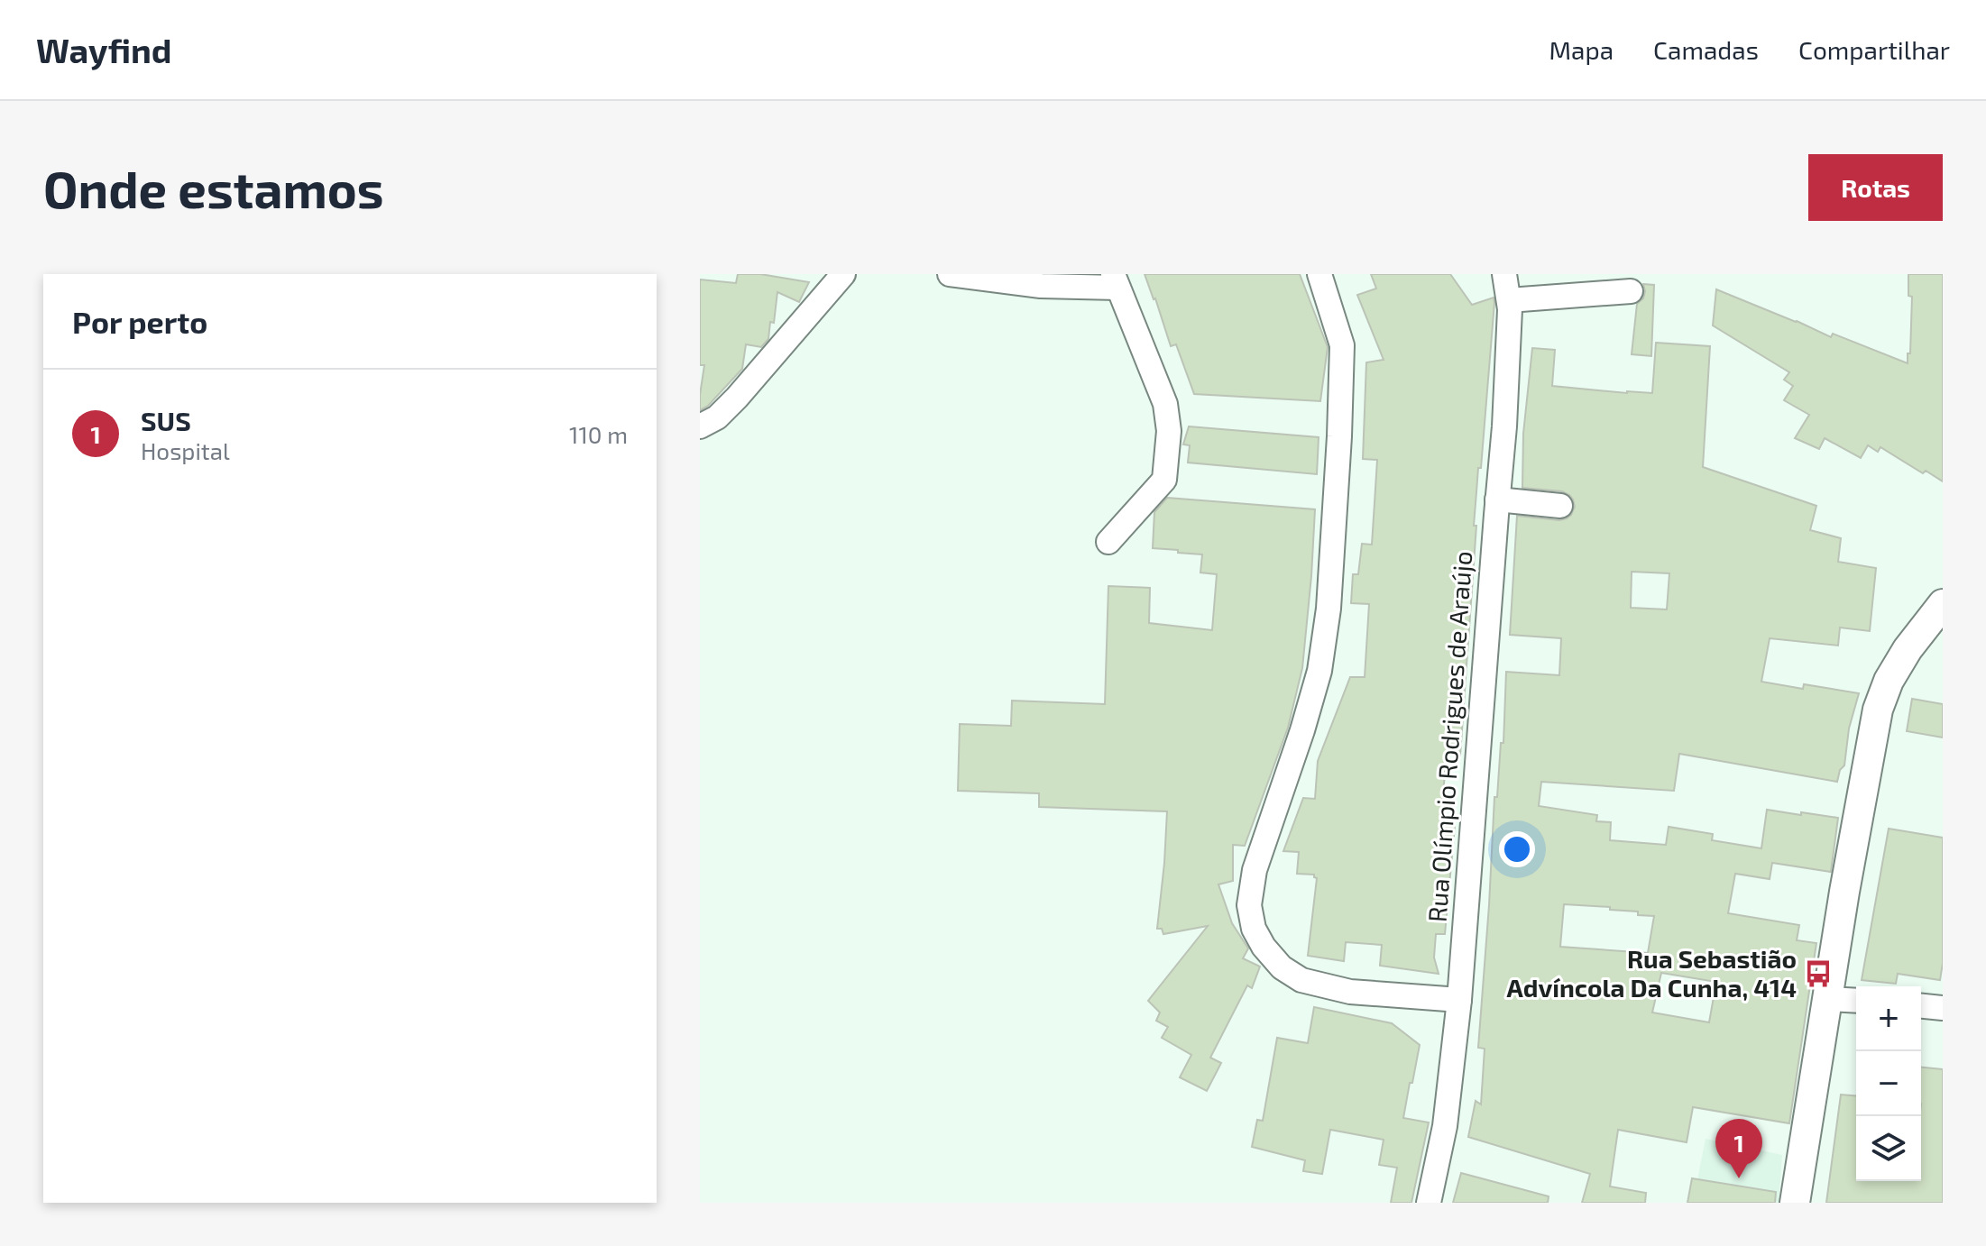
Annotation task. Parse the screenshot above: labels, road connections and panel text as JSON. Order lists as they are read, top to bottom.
{
  "streets": {
    "street": ["Rua Olímpio Rodrigues de Araújo"]
  },
  "places": {
    "bus stop": ["Rua Sebastião Advíncola Da Cunha, 414"]
  },
  "page": {
    "header": "Wayfind",
    "nav": ["Mapa", "Camadas", "Compartilhar"],
    "buttons": "Rotas",
    "title": "Onde estamos",
    "heading": "Por perto",
    "list": [
      {
        "mark": "1",
        "name": "SUS",
        "note": "Hospital",
        "value": "110 m"
      }
    ],
    "map_buttons": ["+", "−"],
    "pins": "1"
  }
}
